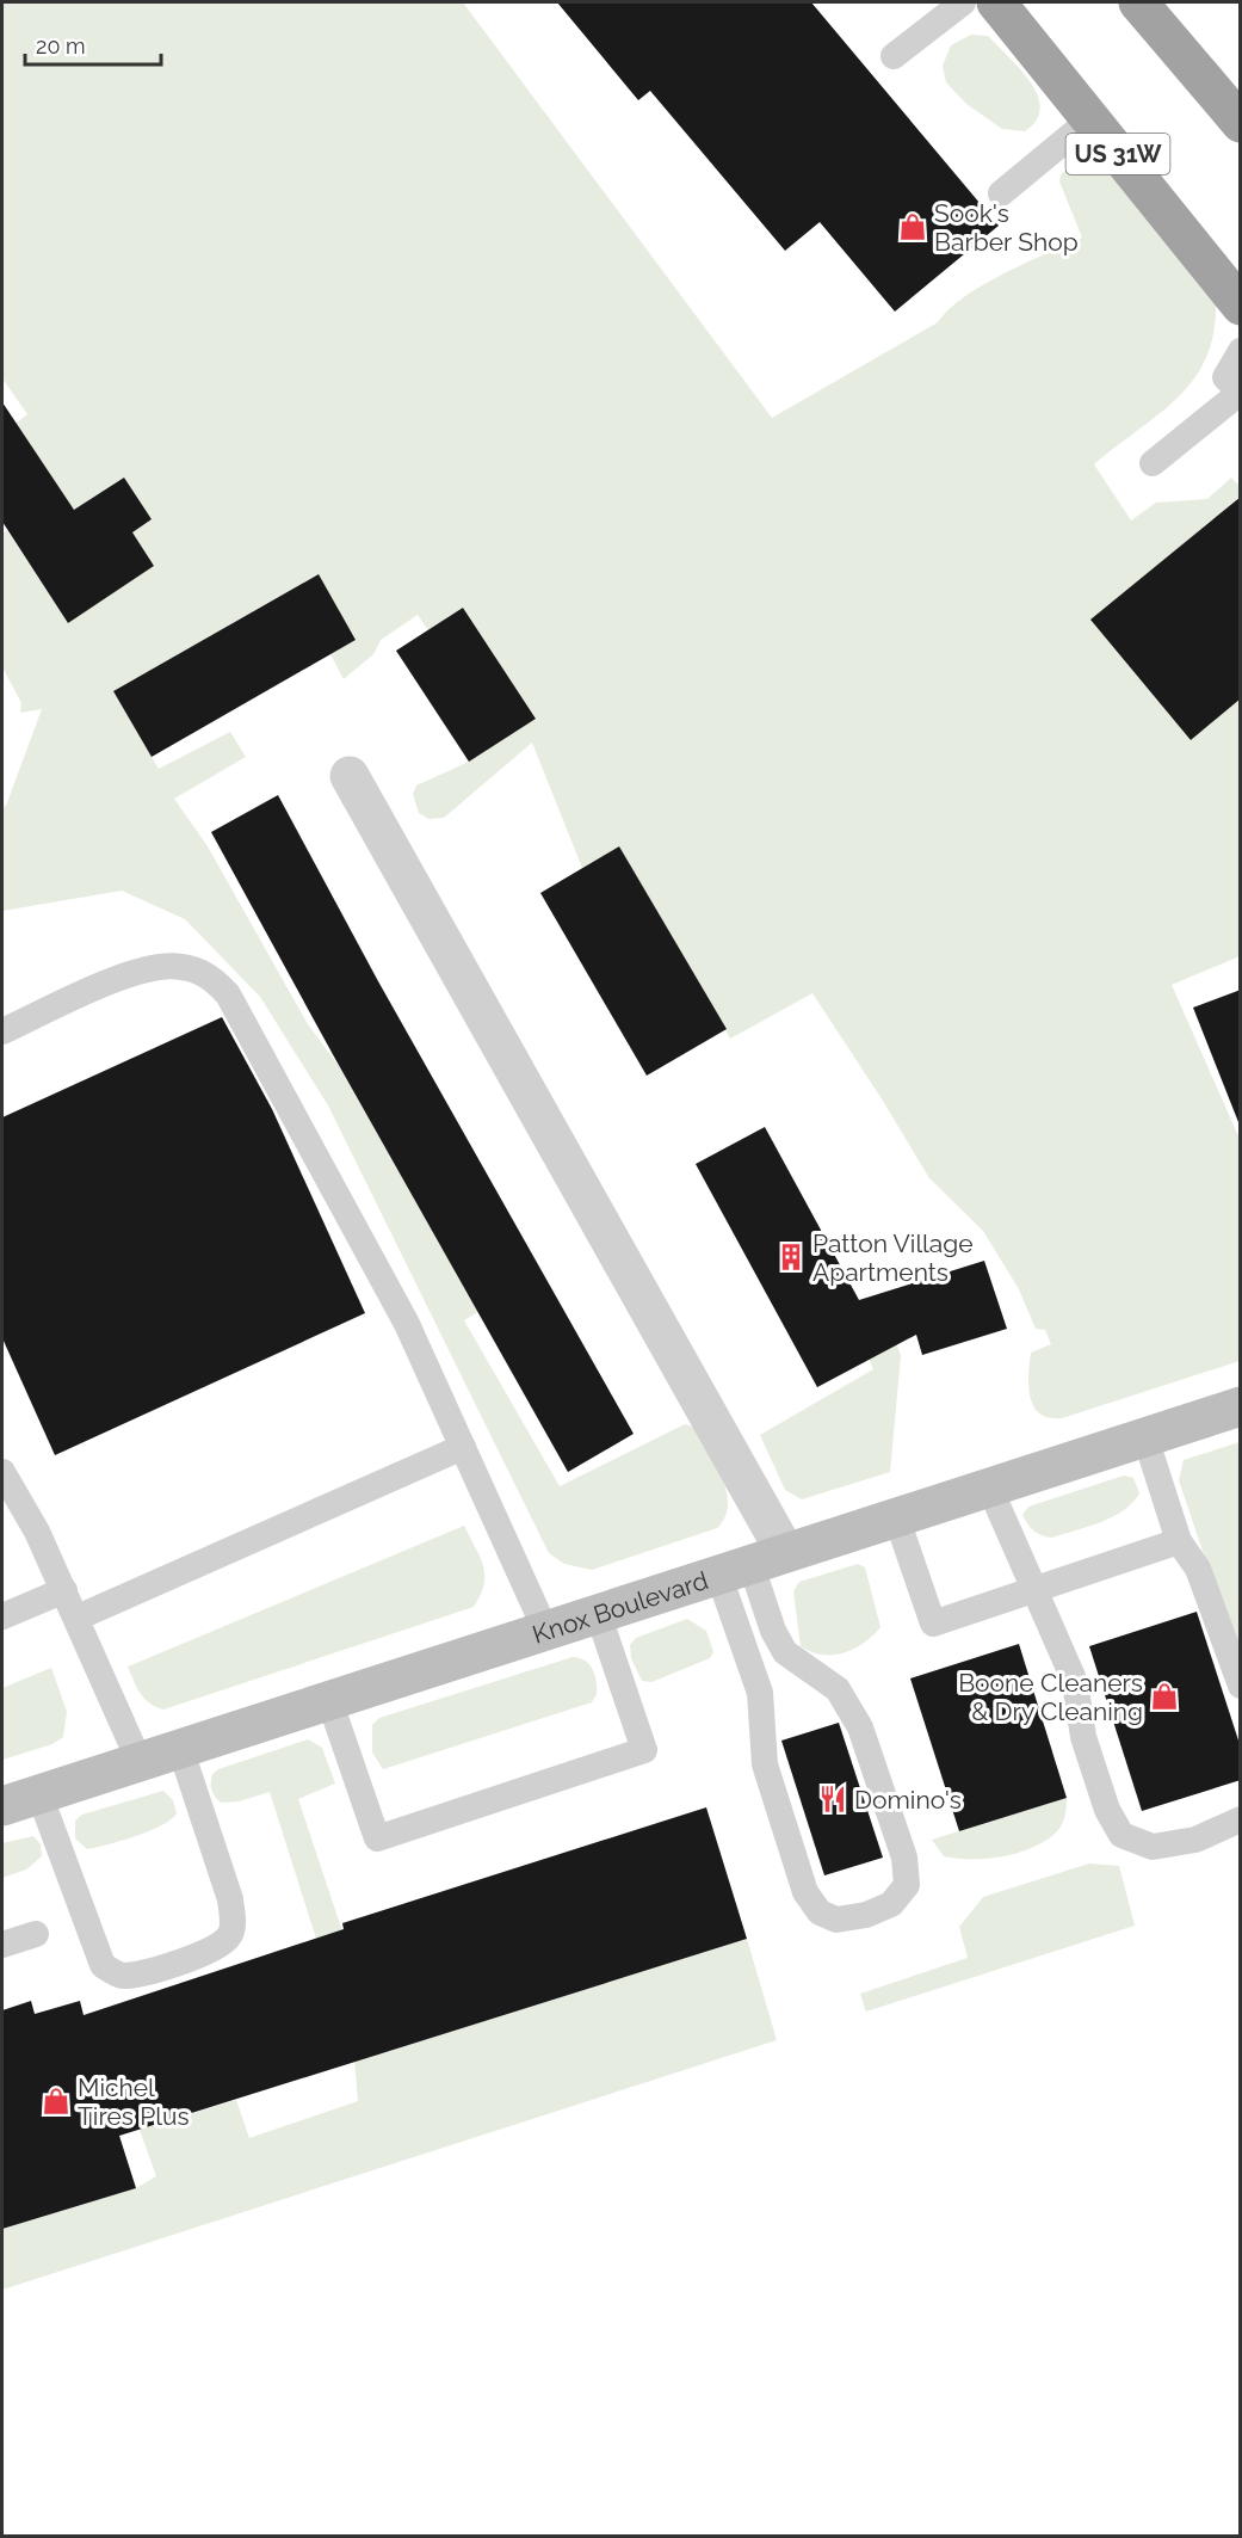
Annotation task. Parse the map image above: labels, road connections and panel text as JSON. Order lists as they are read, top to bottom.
{
  "streets": {
    "highway": ["US 31W"],
    "main road": ["Knox Boulevard"]
  },
  "places": {
    "shop": ["Sook's Barber Shop", "Boone Cleaners & Dry Cleaning", "Michel Tires Plus"],
    "building": ["Patton Village Apartments"],
    "restaurant": ["Domino's"]
  },
  "scale_bar": "20 m"
}
